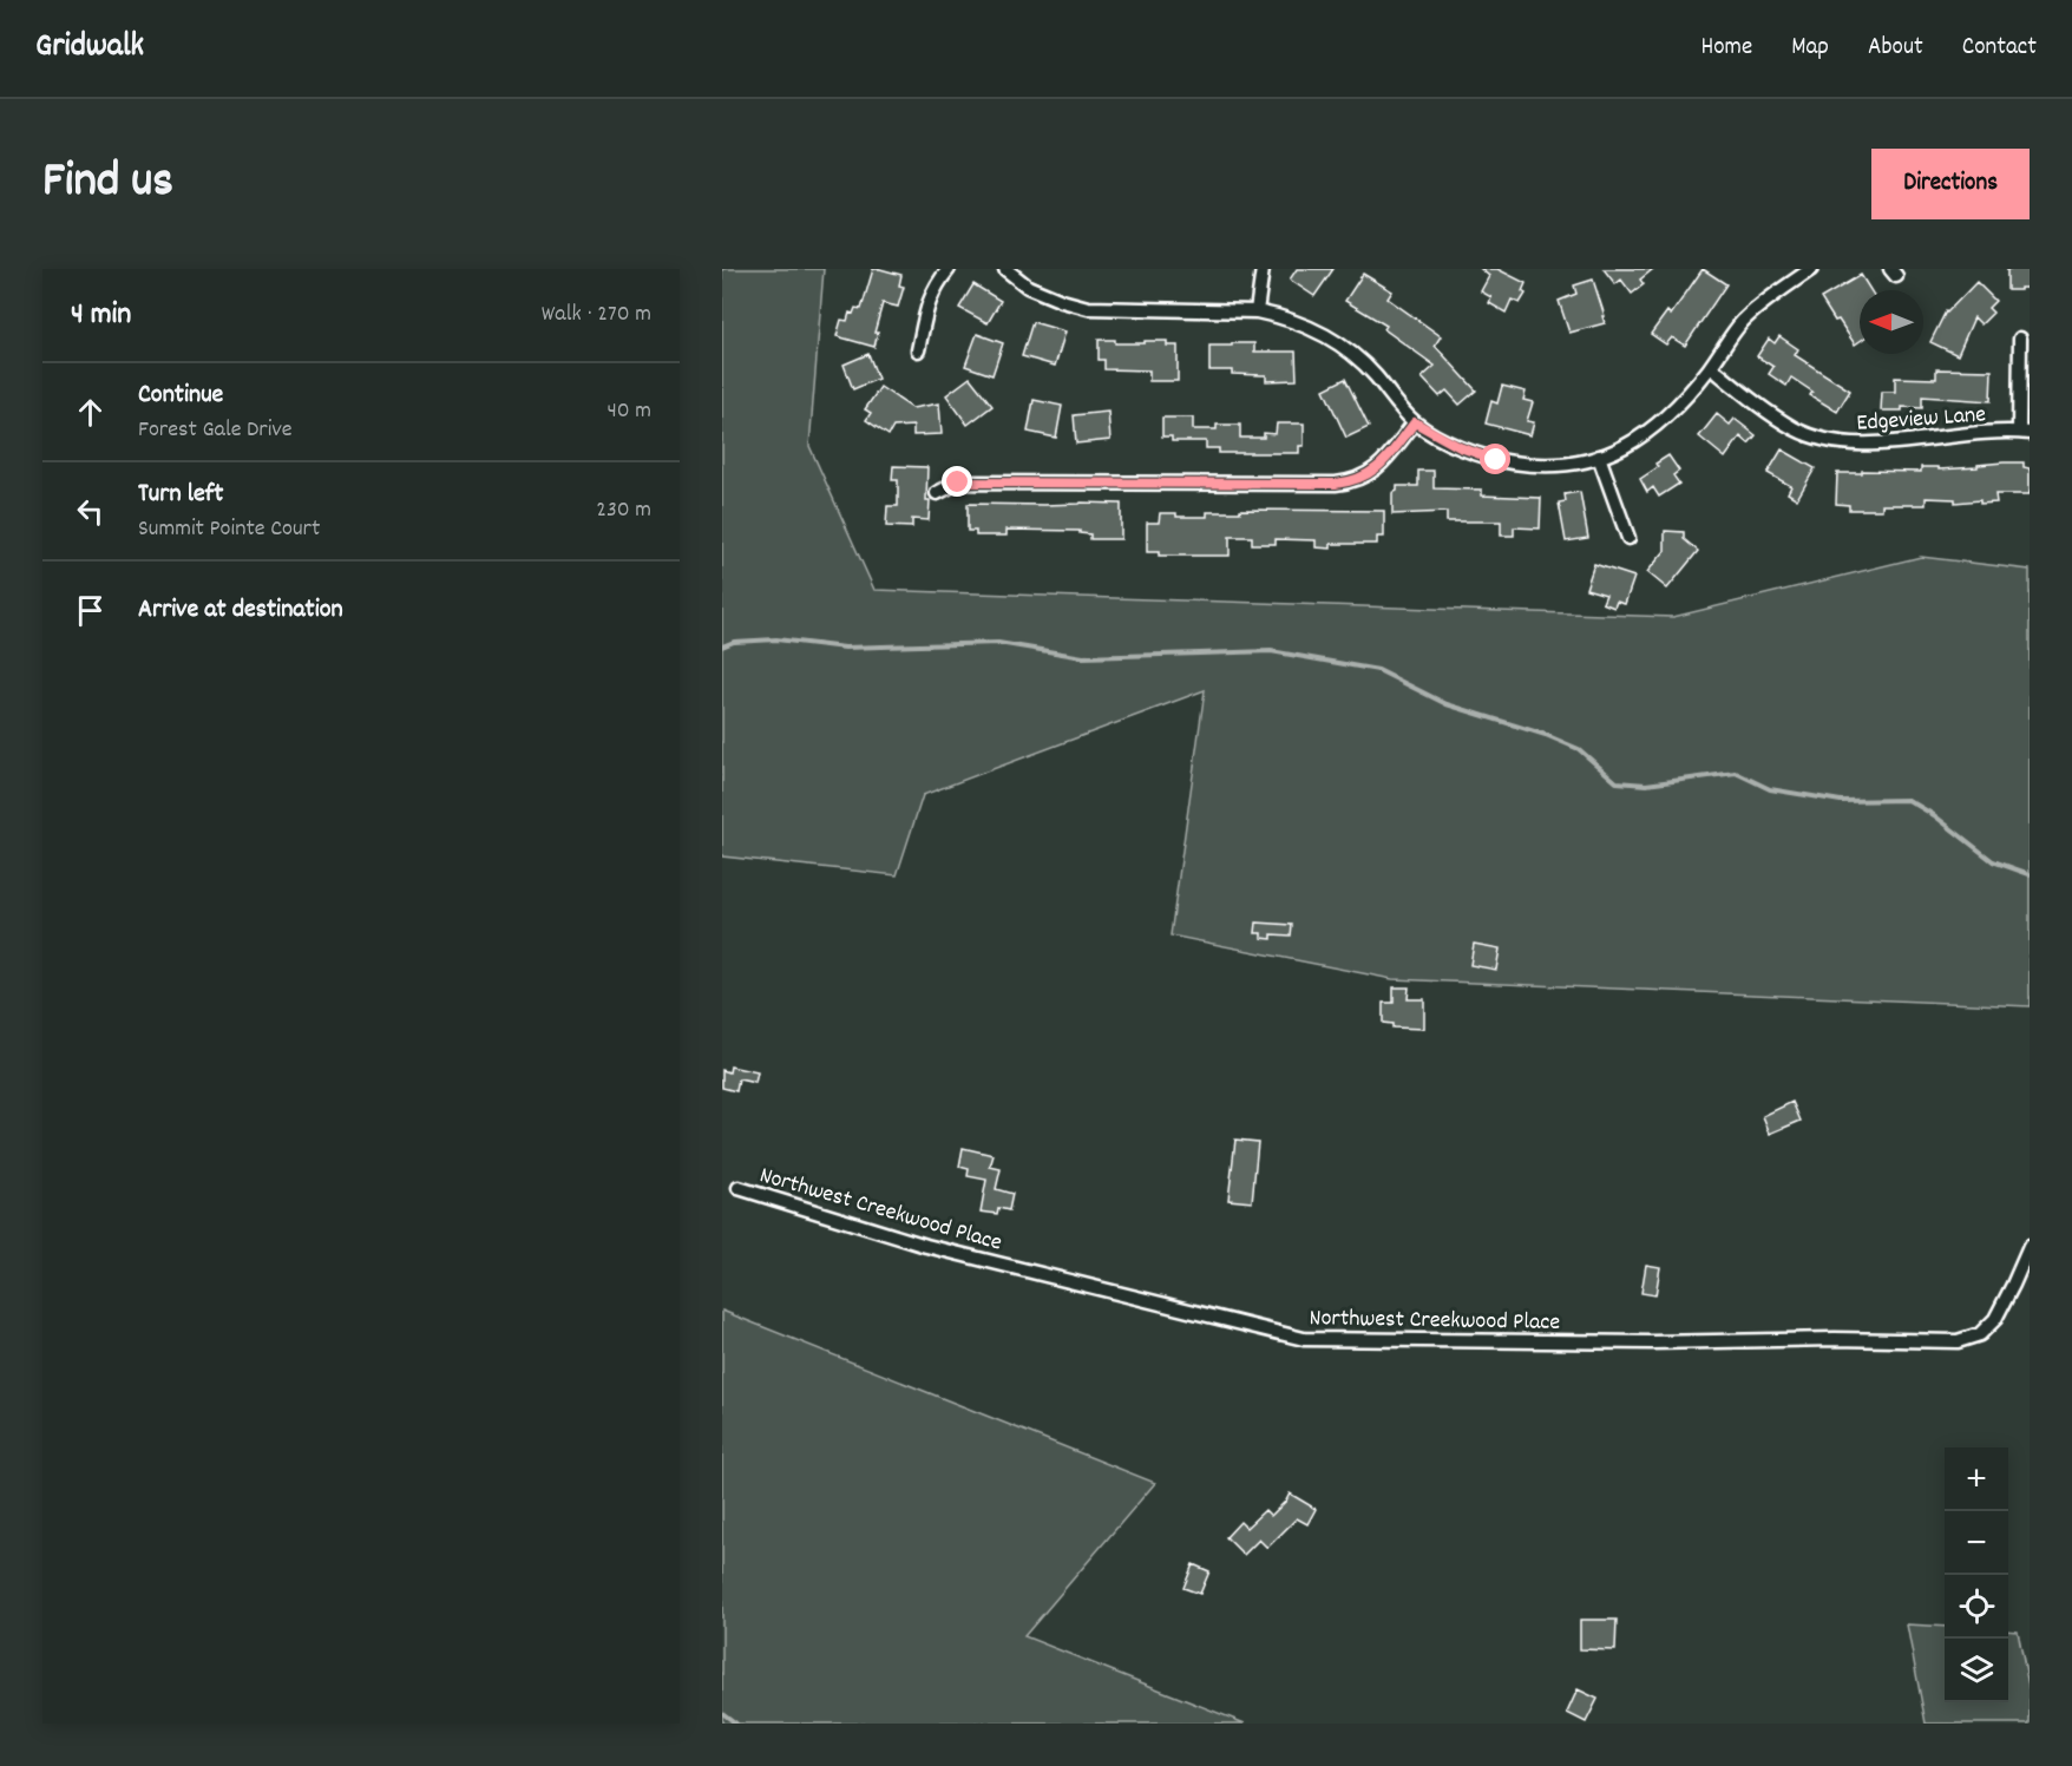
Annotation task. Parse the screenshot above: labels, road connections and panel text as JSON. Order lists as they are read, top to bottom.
{
  "streets": {
    "street": ["Edgeview Lane", "Northwest Creekwood Place"]
  },
  "north": "left",
  "page": {
    "header": "Gridwalk",
    "nav": [
      "Home",
      "Map",
      "About",
      "Contact"
    ],
    "title": "Find us",
    "buttons": "Directions",
    "heading": ["4 min", "Walk · 270 m"],
    "list": [
      ["Continue", "Forest Gale Drive", "40 m"],
      ["Turn left", "Summit Pointe Court", "230 m"],
      "Arrive at destination"
    ],
    "map_buttons": ["+", "−"]
  }
}
